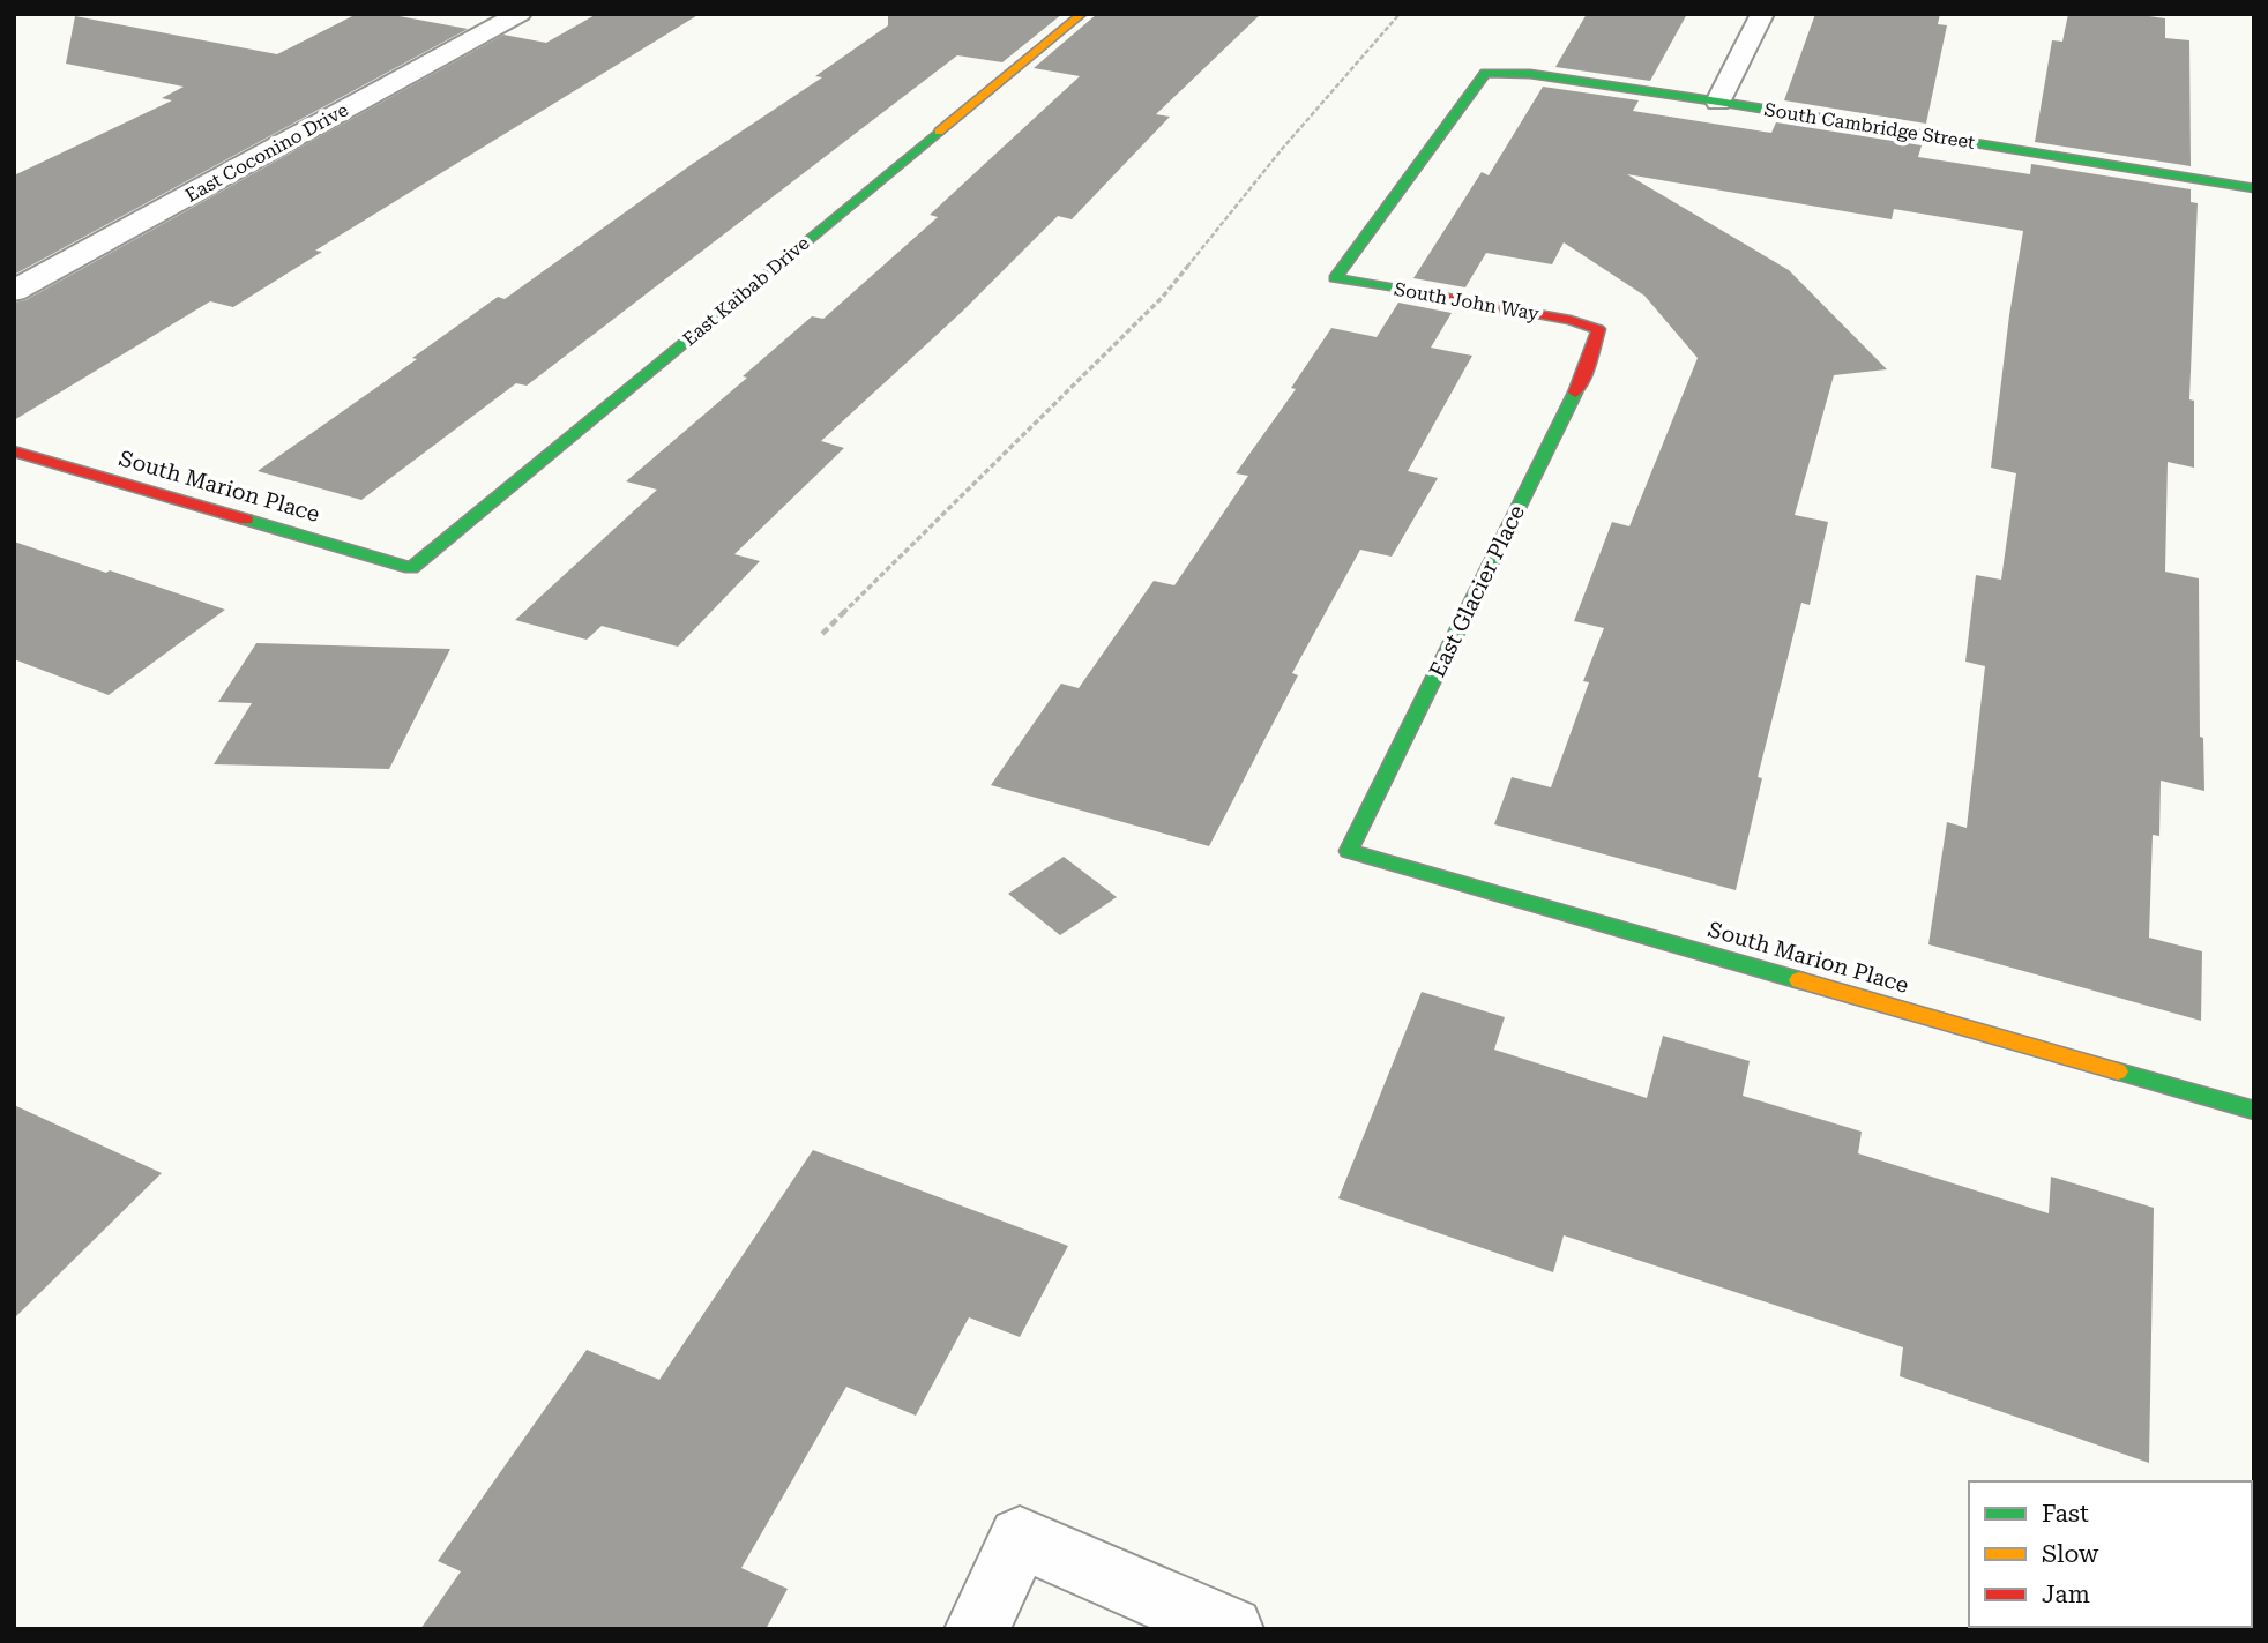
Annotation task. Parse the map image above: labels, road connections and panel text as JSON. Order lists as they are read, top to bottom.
{
  "streets": {
    "street": [
      "South Cambridge Street",
      "East Coconino Drive",
      "East Kaibab Drive",
      "South John Way",
      "South Marion Place",
      "East Glacier Place"
    ]
  },
  "crossings": [
    ["South Cambridge Street", "South John Way"],
    ["East Kaibab Drive", "South Marion Place"],
    ["South John Way", "East Glacier Place"],
    ["South Marion Place", "East Glacier Place"]
  ],
  "legend": ["Fast", "Slow", "Jam"]
}
